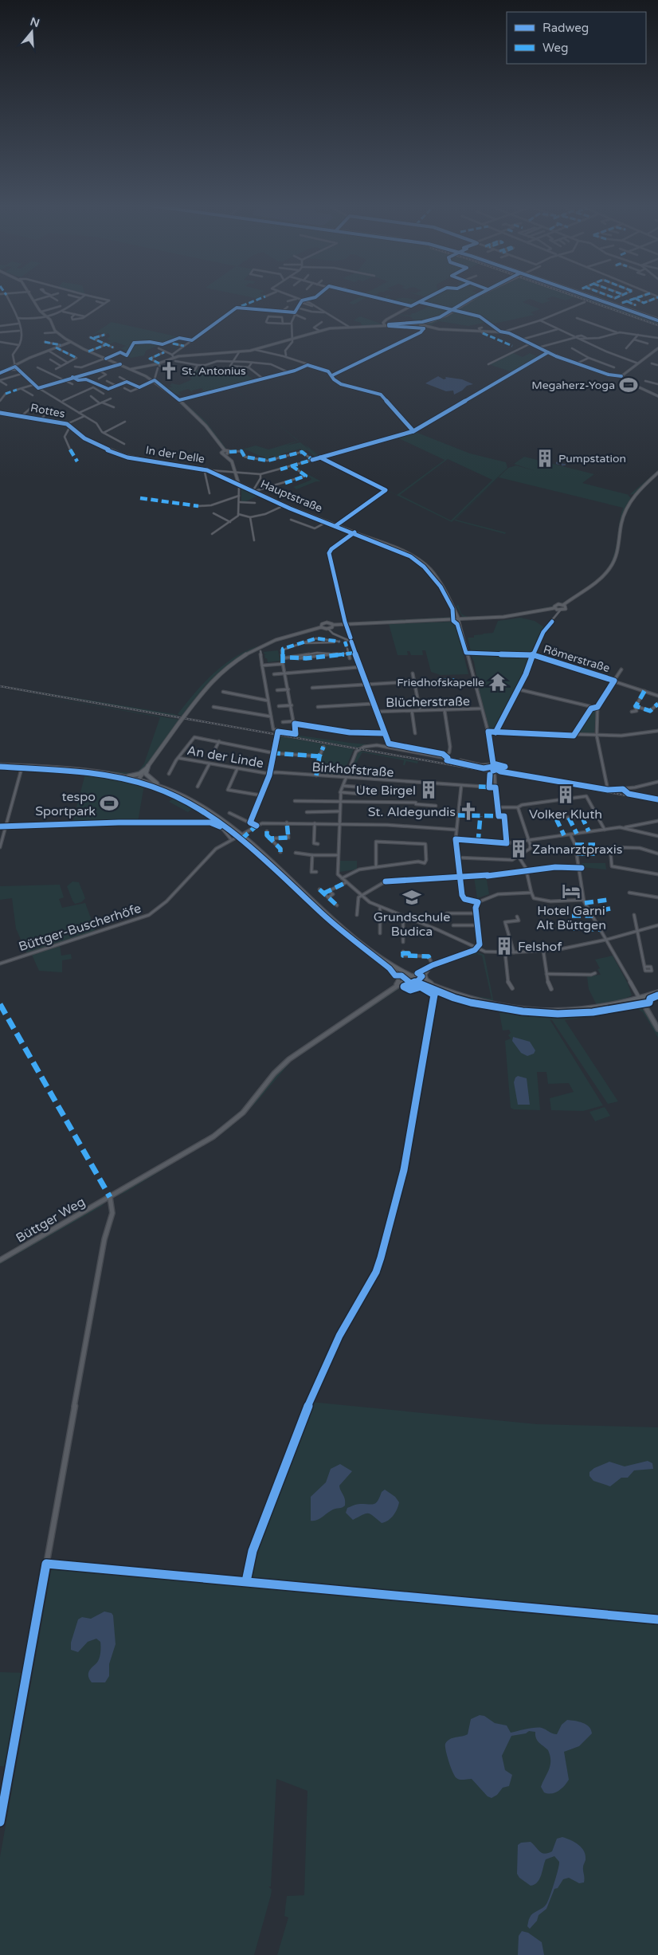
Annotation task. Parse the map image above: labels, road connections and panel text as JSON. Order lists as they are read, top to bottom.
{
  "streets": {
    "street": [
      "Rottes",
      "In der Delle",
      "Hauptstraße",
      "Römerstraße",
      "Blücherstraße",
      "An der Linde",
      "Birkhofstraße",
      "Büttger-Buscherhöfe",
      "Büttger Weg"
    ]
  },
  "crossings": [
    ["Rottes", "In der Delle"],
    ["In der Delle", "Hauptstraße"],
    ["An der Linde", "Birkhofstraße"]
  ],
  "places": {
    "church": ["St. Antonius", "St. Aldegundis"],
    "sports": ["Megaherz-Yoga", "tespo Sportpark"],
    "building": [
      "Pumpstation",
      "Ute Birgel",
      "Volker Kluth",
      "Zahnarztpraxis",
      "Felshof"
    ],
    "temple": ["Friedhofskapelle"],
    "hotel": ["Hotel Garni Alt Büttgen"],
    "school or university": ["Grundschule Budica"]
  },
  "legend": ["Radweg", "Weg"],
  "north": "top"
}
